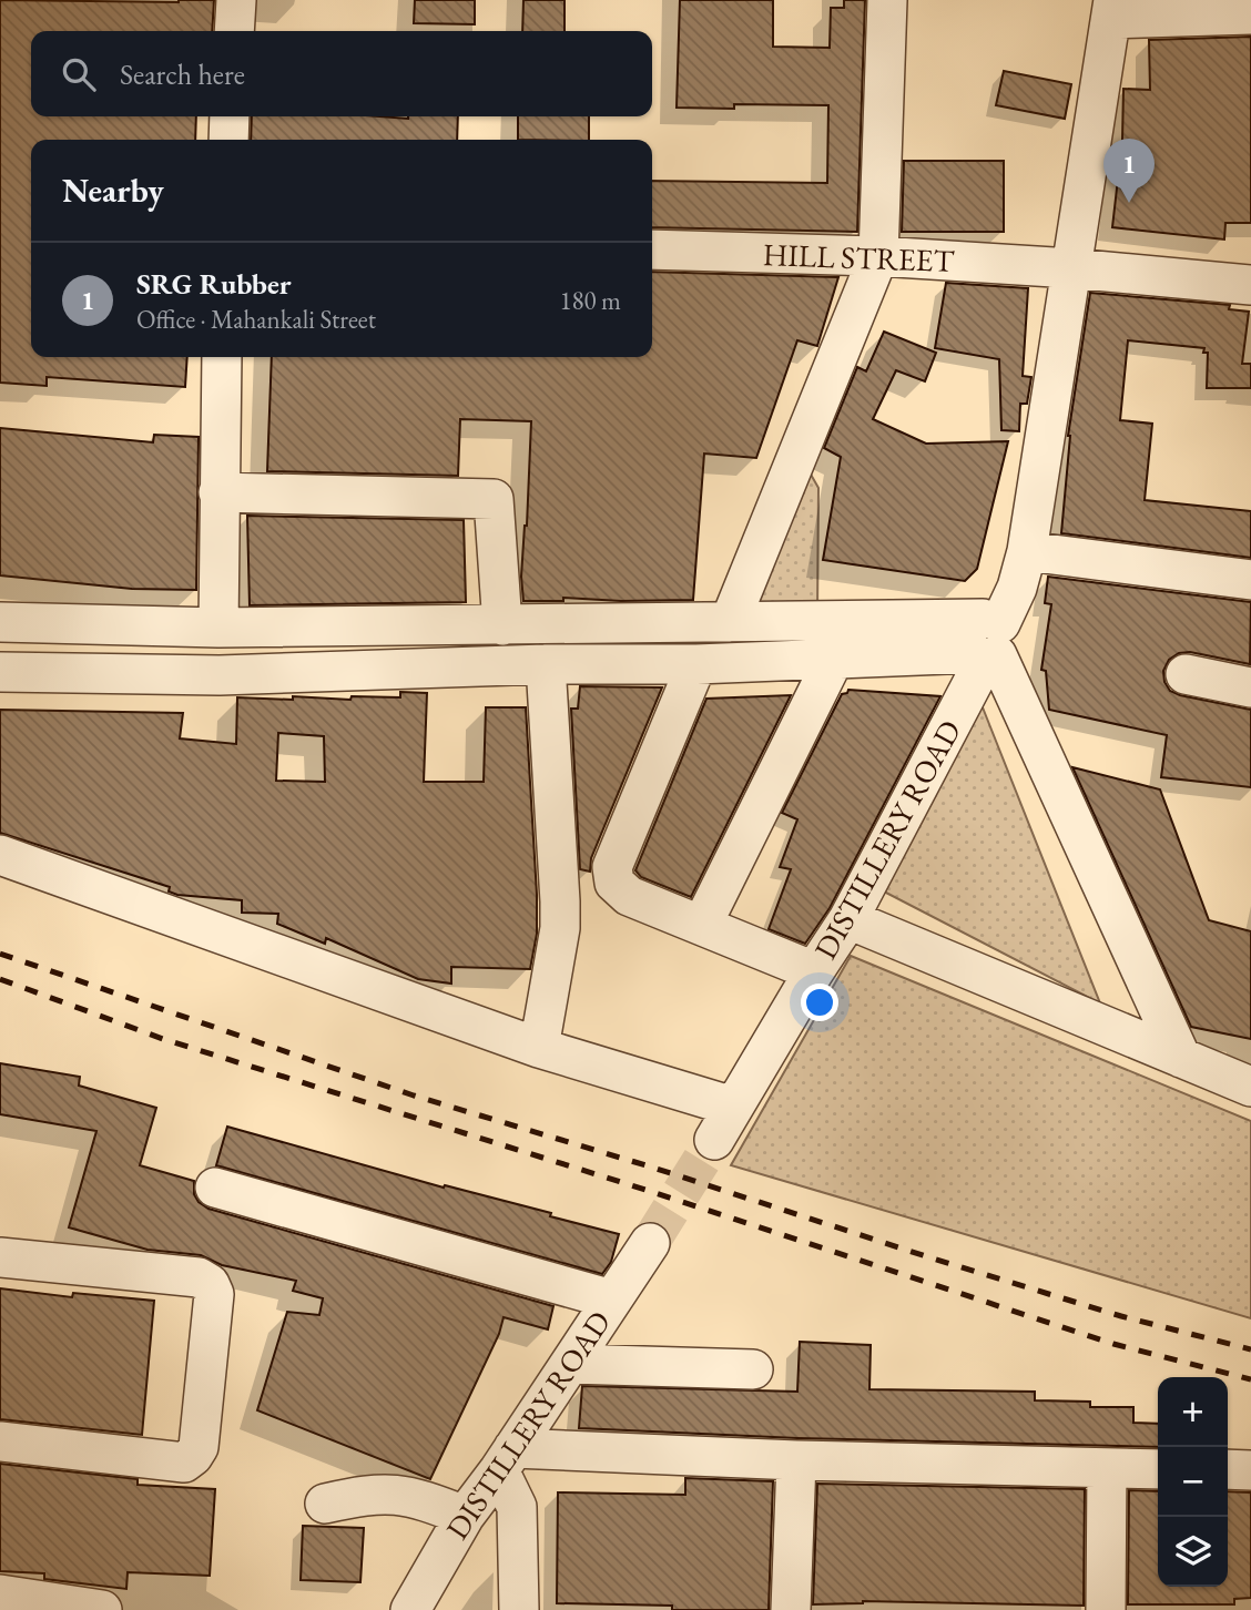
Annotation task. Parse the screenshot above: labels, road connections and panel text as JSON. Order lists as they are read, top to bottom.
{
  "streets": {
    "street": ["HILL STREET", "DISTILLERY ROAD"]
  },
  "crossings": [
    ["HILL STREET", "DISTILLERY ROAD"]
  ],
  "page": {
    "search": "Search here",
    "pins": "1",
    "heading": "Nearby",
    "list": [
      {
        "mark": "1",
        "name": "SRG Rubber",
        "note": "Office · Mahankali Street",
        "value": "180 m"
      }
    ],
    "map_buttons": ["+", "−"]
  }
}
